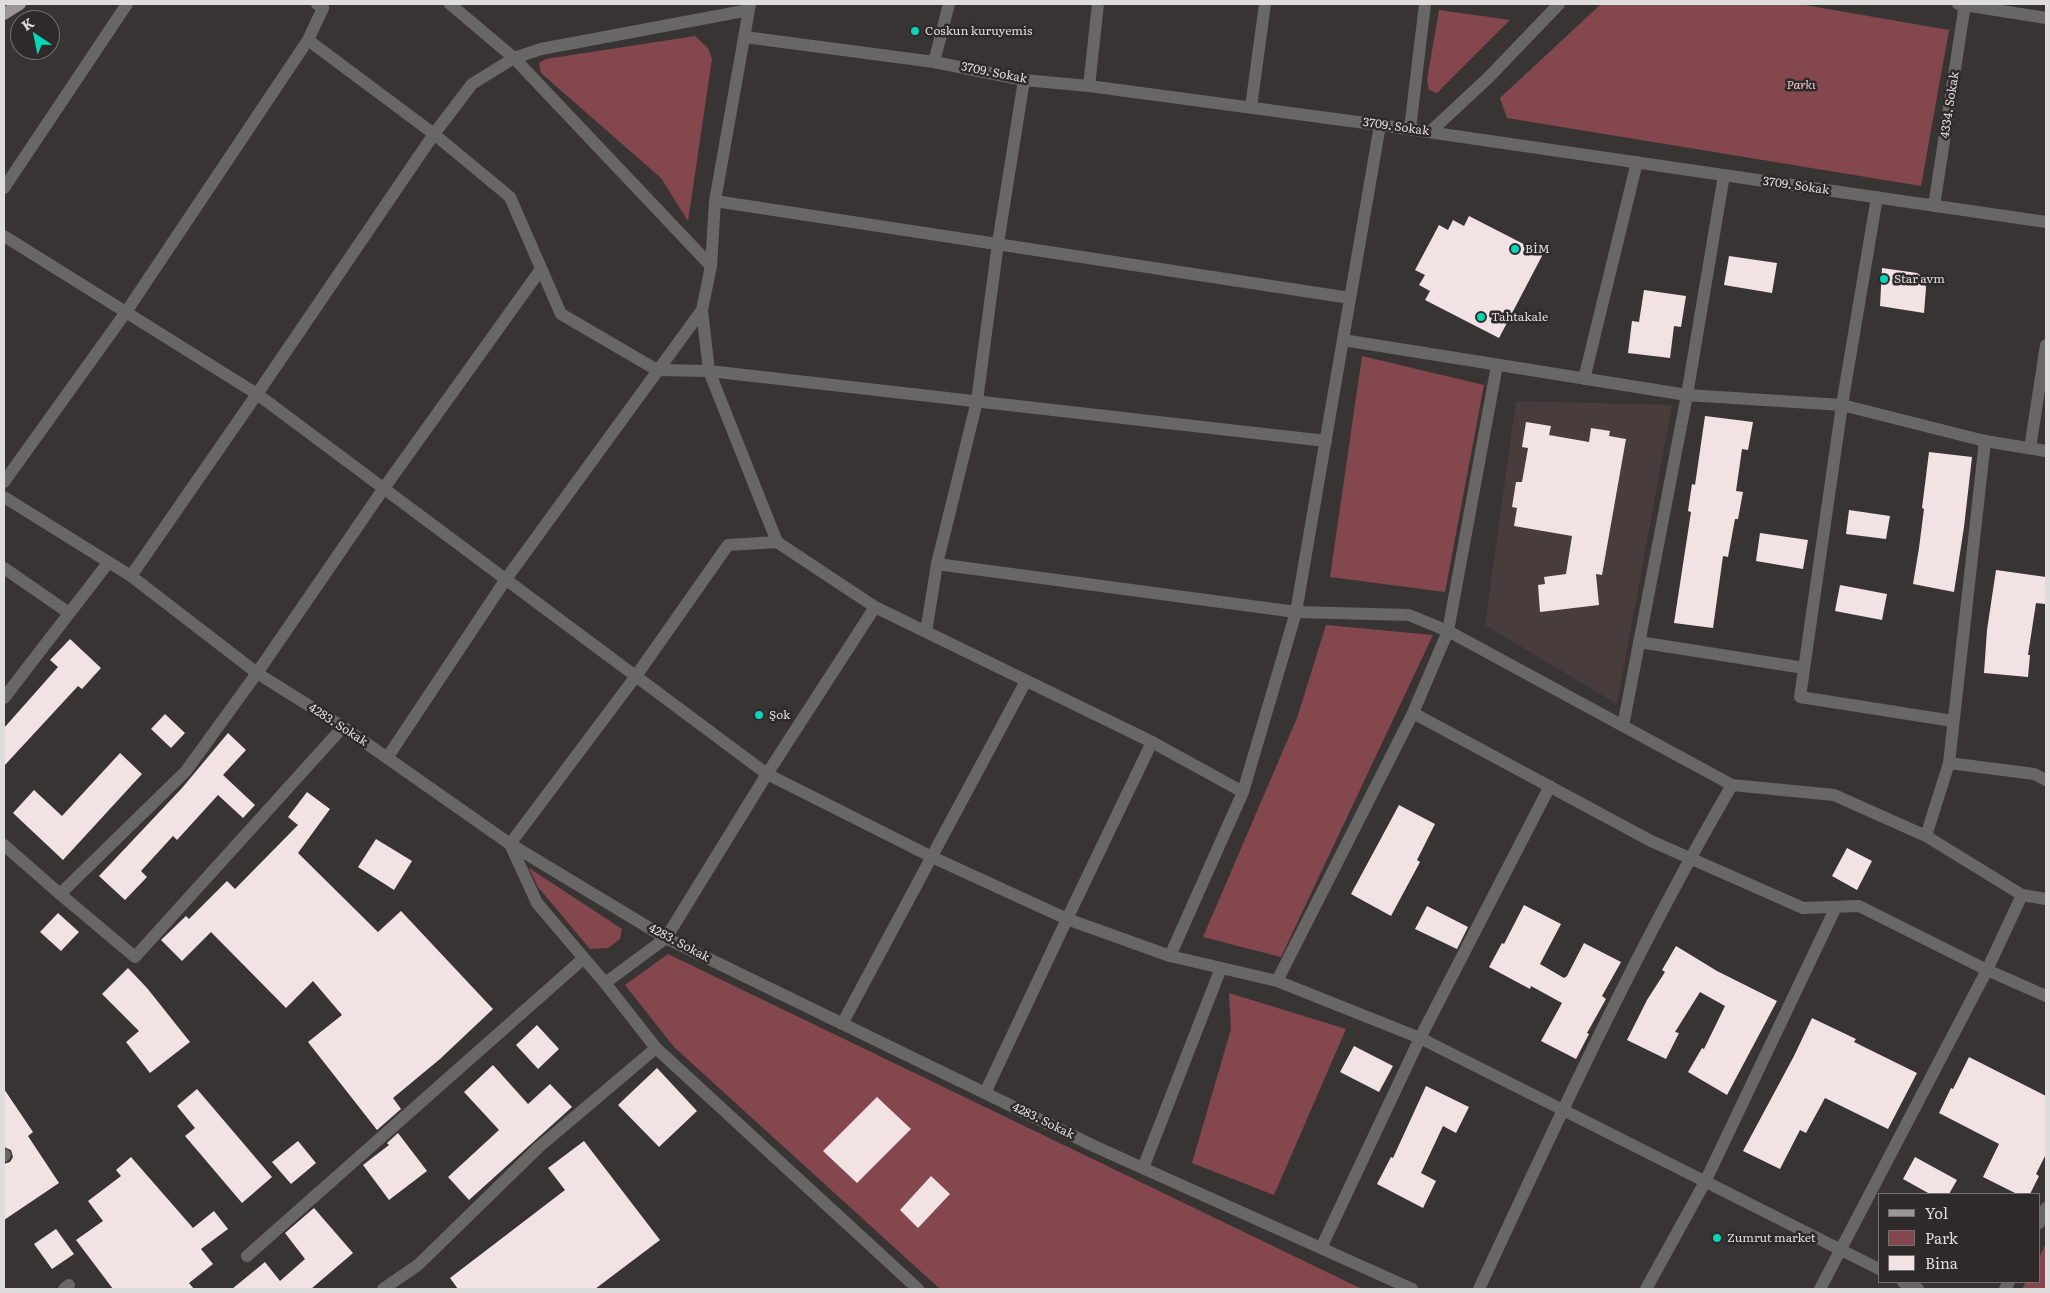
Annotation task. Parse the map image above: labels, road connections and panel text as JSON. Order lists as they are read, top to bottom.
{
  "streets": {
    "street": ["3709. Sokak", "4334. Sokak", "4283. Sokak"]
  },
  "crossings": [
    ["3709. Sokak", "4334. Sokak"]
  ],
  "parks": ["Parkı"],
  "places": [
    "Coskun kuruyemis",
    "BİM",
    "Star avm",
    "Tahtakale",
    "Şok",
    "Zumrut market"
  ],
  "legend": ["Yol", "Park", "Bina"],
  "north": "top left"
}
